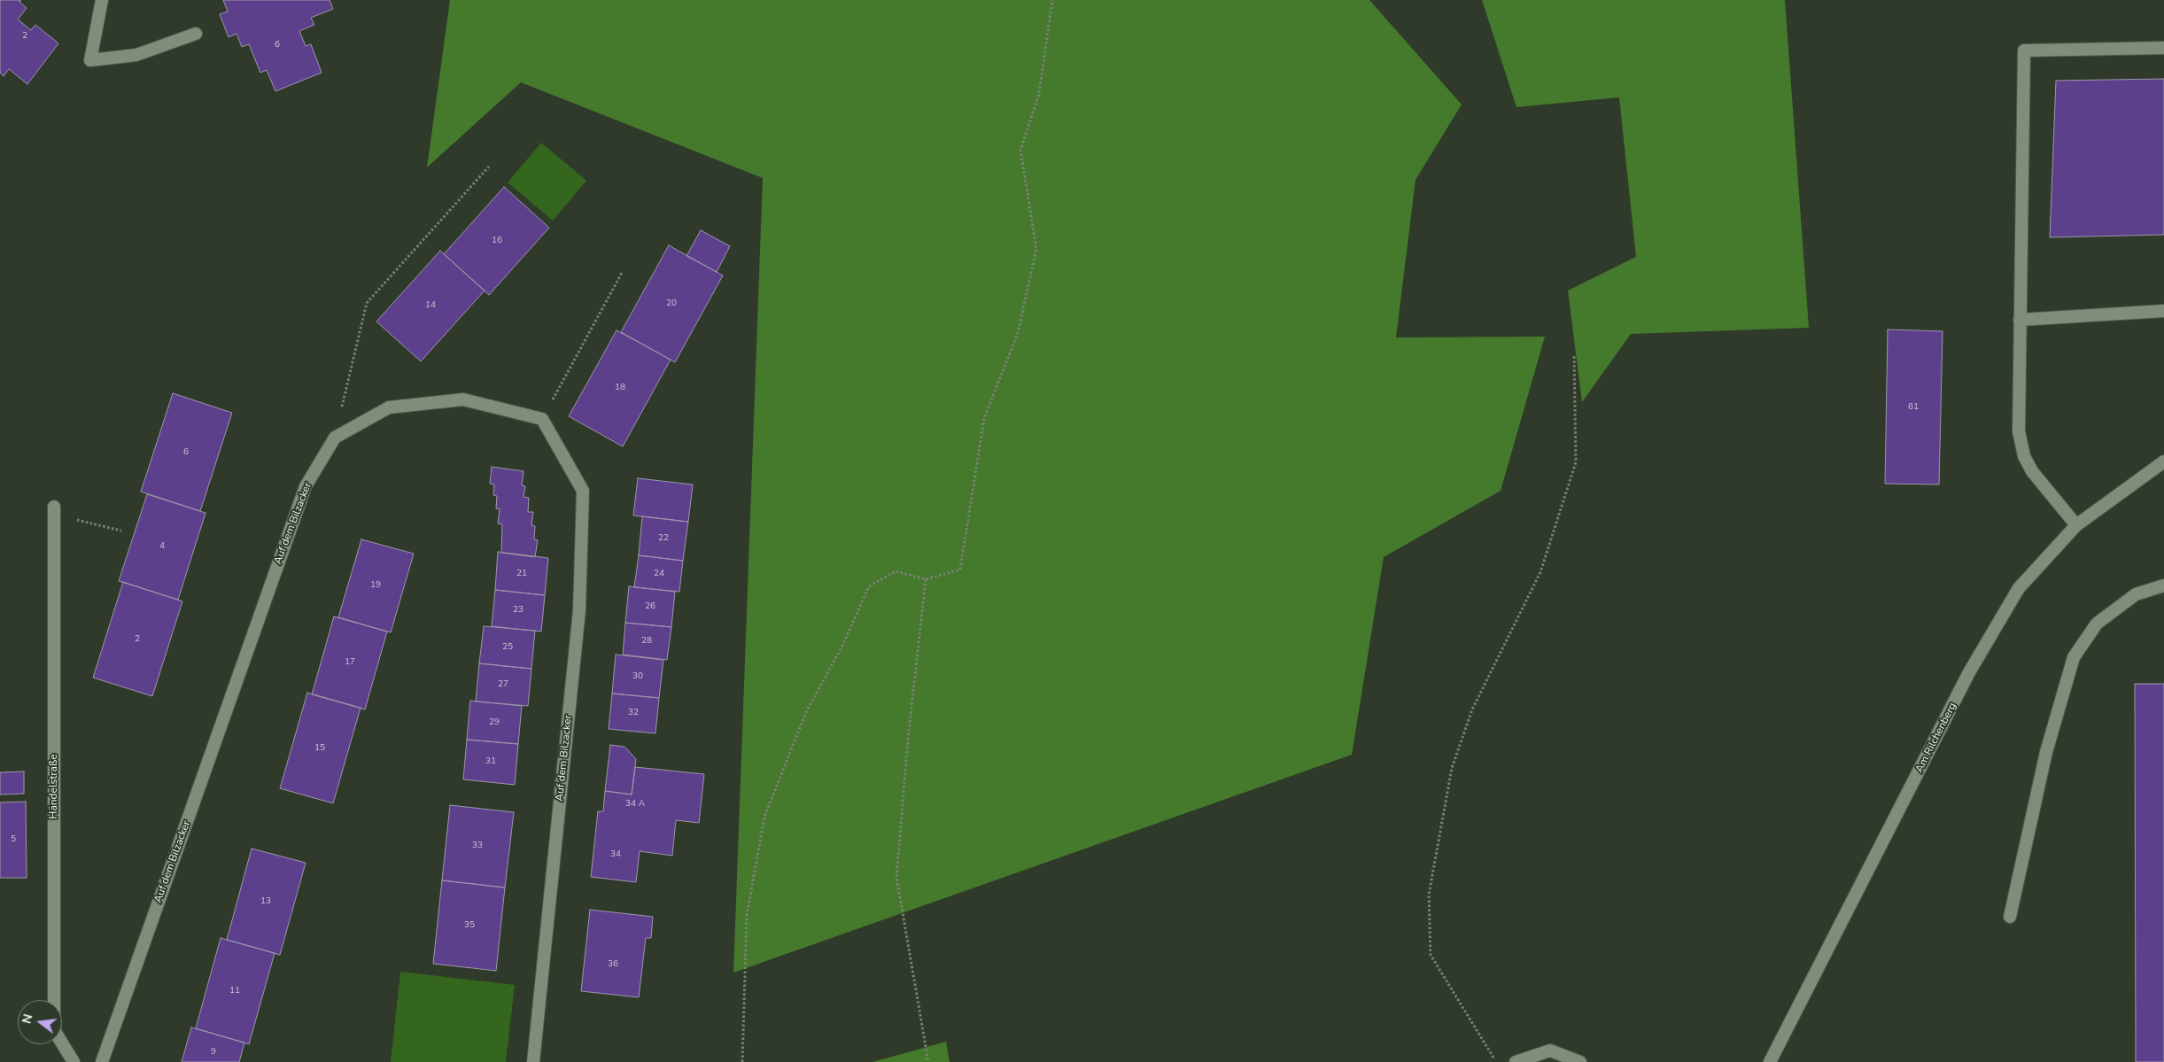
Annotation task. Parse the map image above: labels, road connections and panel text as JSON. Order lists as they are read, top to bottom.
{
  "streets": {
    "street": ["Auf dem Bilzacker", "Am Rilchenberg", "Händelstraße"]
  },
  "house_numbers": [
    "2",
    "6",
    "16",
    "20",
    "14",
    "18",
    "61",
    "6",
    "22",
    "4",
    "21",
    "24",
    "19",
    "26",
    "23",
    "2",
    "28",
    "25",
    "17",
    "30",
    "27",
    "32",
    "29",
    "15",
    "31",
    "34 A",
    "5",
    "33",
    "34",
    "13",
    "35",
    "36",
    "11",
    "9"
  ],
  "north": "left"
}
